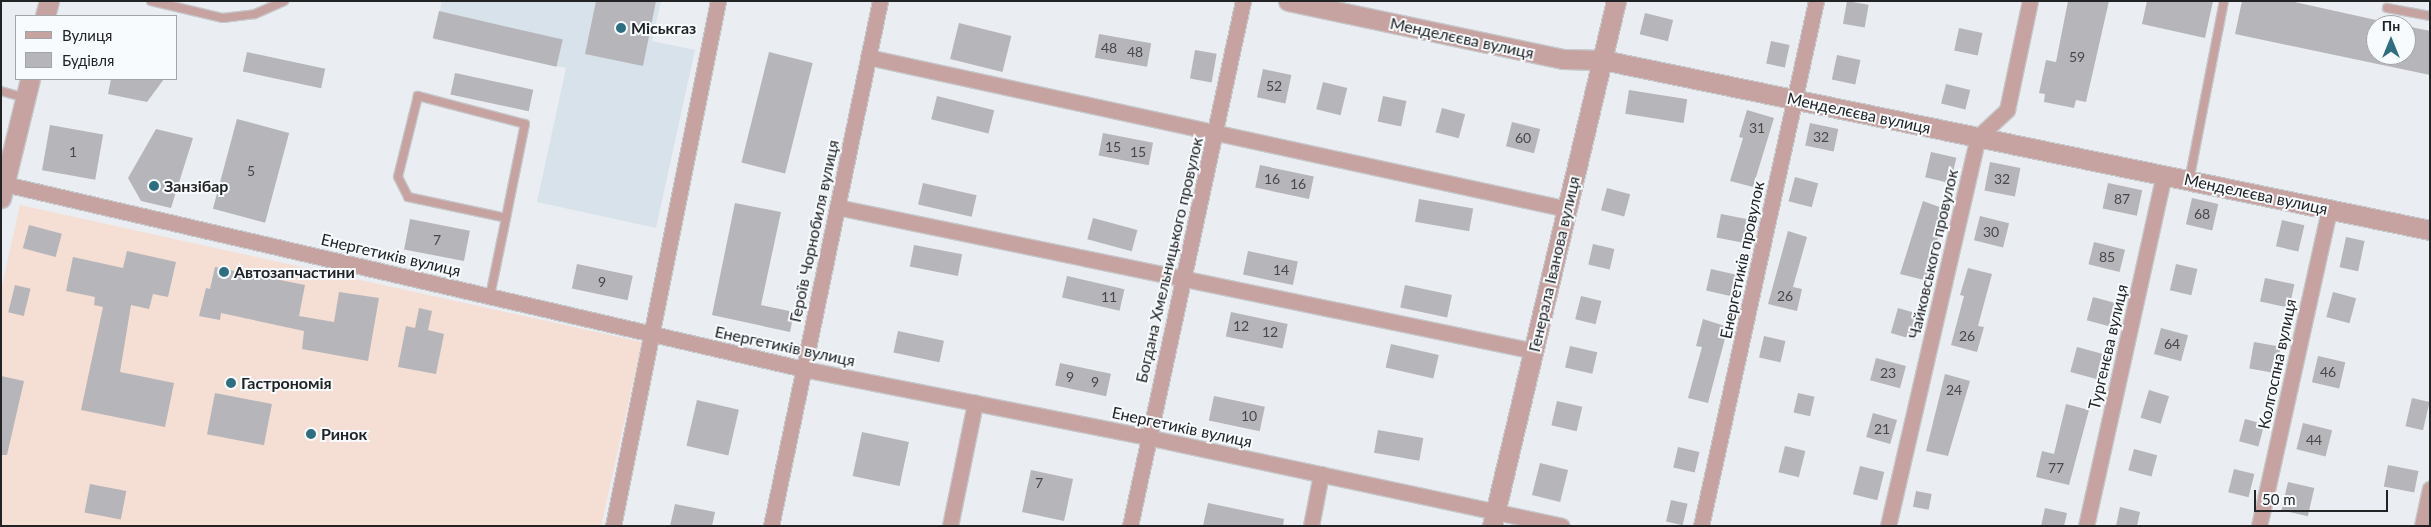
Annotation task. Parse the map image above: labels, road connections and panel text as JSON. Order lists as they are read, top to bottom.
{
  "streets": {
    "street": [
      "Менделєєва вулиця",
      "Героїв Чорнобиля вулиця",
      "Чайковського провулок",
      "Енергетиків вулиця",
      "Богдана Хмельницького провулок",
      "Енергетиків провулок",
      "Генерала Іванова вулиця",
      "Тургенєва вулиця",
      "Колгоспна вулиця"
    ]
  },
  "crossings": [
    ["Менделєєва вулиця", "Чайковського провулок"],
    ["Менделєєва вулиця", "Енергетиків провулок"],
    ["Менделєєва вулиця", "Генерала Іванова вулиця"],
    ["Менделєєва вулиця", "Тургенєва вулиця"],
    ["Менделєєва вулиця", "Колгоспна вулиця"],
    ["Героїв Чорнобиля вулиця", "Енергетиків вулиця"],
    ["Енергетиків вулиця", "Богдана Хмельницького провулок"],
    ["Енергетиків вулиця", "Генерала Іванова вулиця"]
  ],
  "places": [
    "Міськгаз",
    "Занзібар",
    "Автозапчастини",
    "Гастрономія",
    "Ринок"
  ],
  "house_numbers": [
    "48",
    "48",
    "59",
    "52",
    "31",
    "32",
    "60",
    "15",
    "1",
    "15",
    "5",
    "16",
    "32",
    "16",
    "87",
    "68",
    "30",
    "7",
    "85",
    "14",
    "9",
    "26",
    "11",
    "12",
    "12",
    "26",
    "64",
    "46",
    "23",
    "9",
    "9",
    "24",
    "10",
    "21",
    "44",
    "77",
    "7"
  ],
  "legend": ["Вулиця", "Будівля"],
  "scale_bar": "50 m",
  "north": "top"
}
